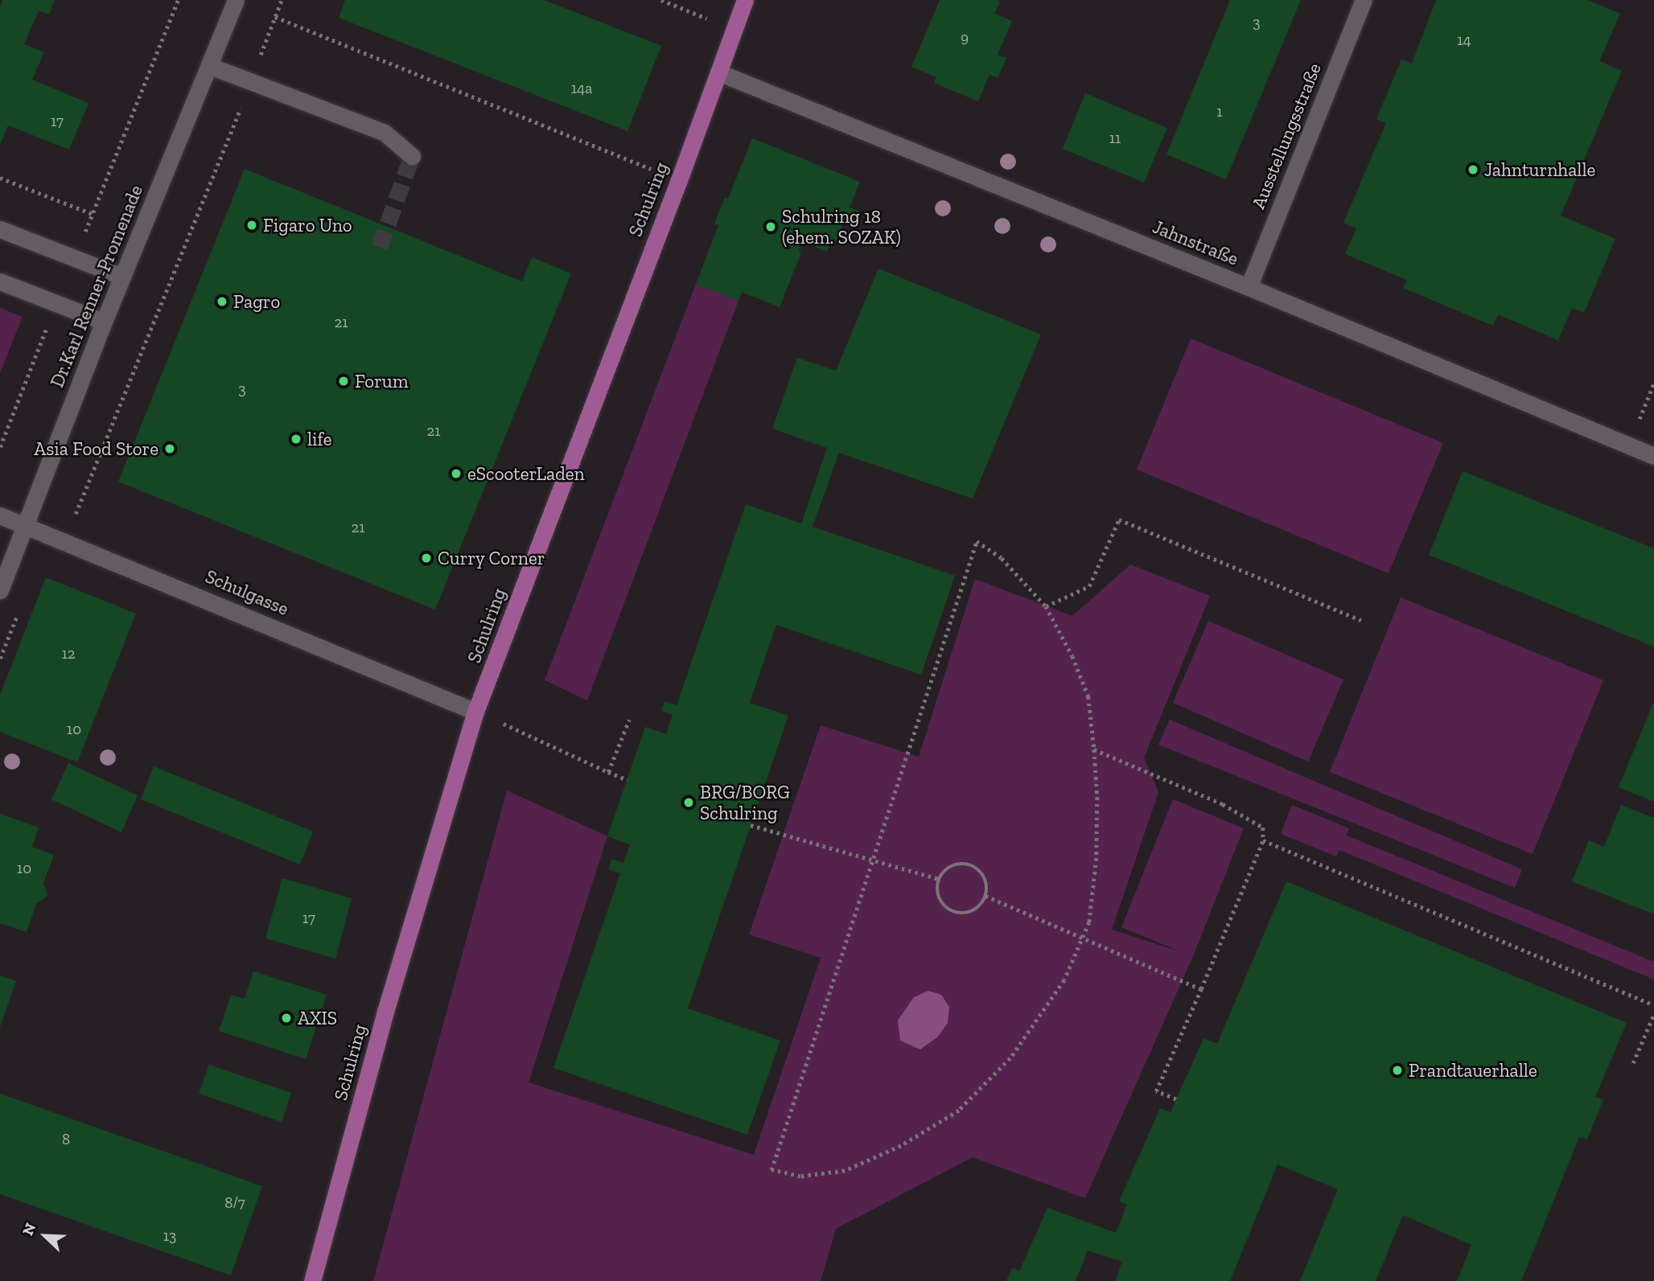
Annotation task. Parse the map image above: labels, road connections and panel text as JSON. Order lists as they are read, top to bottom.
{
  "streets": {
    "main road": ["Schulring"],
    "street": [
      "Ausstellungsstraße",
      "Jahnstraße",
      "Dr.Karl Renner-Promenade",
      "Schulgasse"
    ]
  },
  "crossings": [
    ["Ausstellungsstraße", "Jahnstraße"],
    ["Schulring", "Jahnstraße"],
    ["Schulring", "Schulgasse"],
    ["Dr.Karl Renner-Promenade", "Schulgasse"]
  ],
  "places": [
    "Jahnturnhalle",
    "Figaro Uno",
    "Schulring 18 (ehem. SOZAK)",
    "Pagro",
    "Forum",
    "life",
    "Asia Food Store",
    "eScooterLaden",
    "Curry Corner",
    "BRG/BORG Schulring",
    "AXIS",
    "Prandtauerhalle"
  ],
  "house_numbers": [
    "3",
    "9",
    "14",
    "14a",
    "1",
    "17",
    "11",
    "21",
    "3",
    "21",
    "21",
    "12",
    "10",
    "10",
    "17",
    "8",
    "8/7",
    "13"
  ],
  "north": "top left"
}
